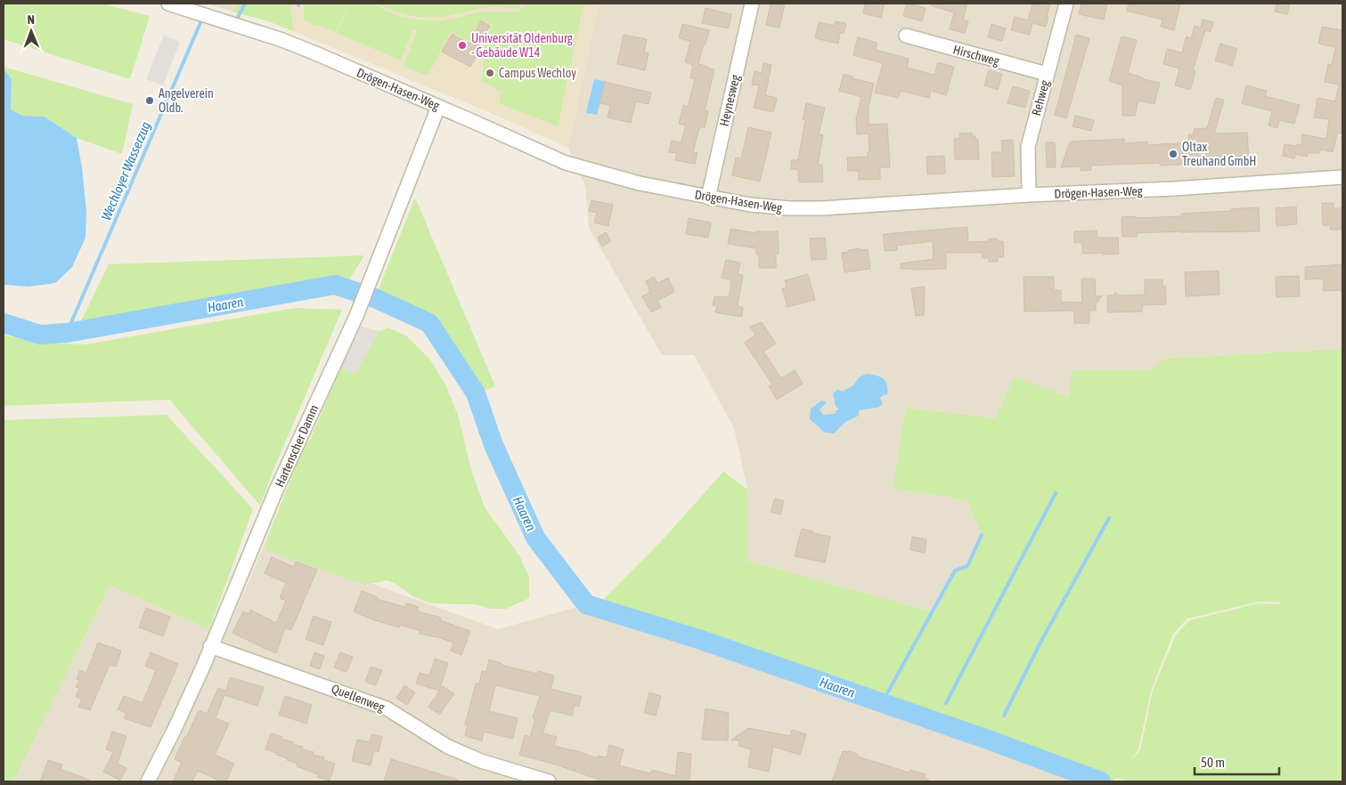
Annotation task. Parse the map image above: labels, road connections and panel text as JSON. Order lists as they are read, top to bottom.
{
  "streets": {
    "street": [
      "Hirschweg",
      "Drögen-Hasen-Weg",
      "Rehweg",
      "Heynesweg",
      "Hartenscher Damm",
      "Quellenweg"
    ]
  },
  "crossings": [
    ["Hirschweg", "Rehweg"],
    ["Drögen-Hasen-Weg", "Rehweg"],
    ["Drögen-Hasen-Weg", "Heynesweg"],
    ["Drögen-Hasen-Weg", "Hartenscher Damm"],
    ["Hartenscher Damm", "Quellenweg"]
  ],
  "water": ["Wechloyer Wasserzug", "Haaren"],
  "places": [
    "Universität Oldenburg - Gebäude W14",
    "Campus Wechloy",
    "Angelverein Oldb.",
    "Oltax Treuhand GmbH"
  ],
  "scale_bar": "50 m",
  "north": "top"
}
